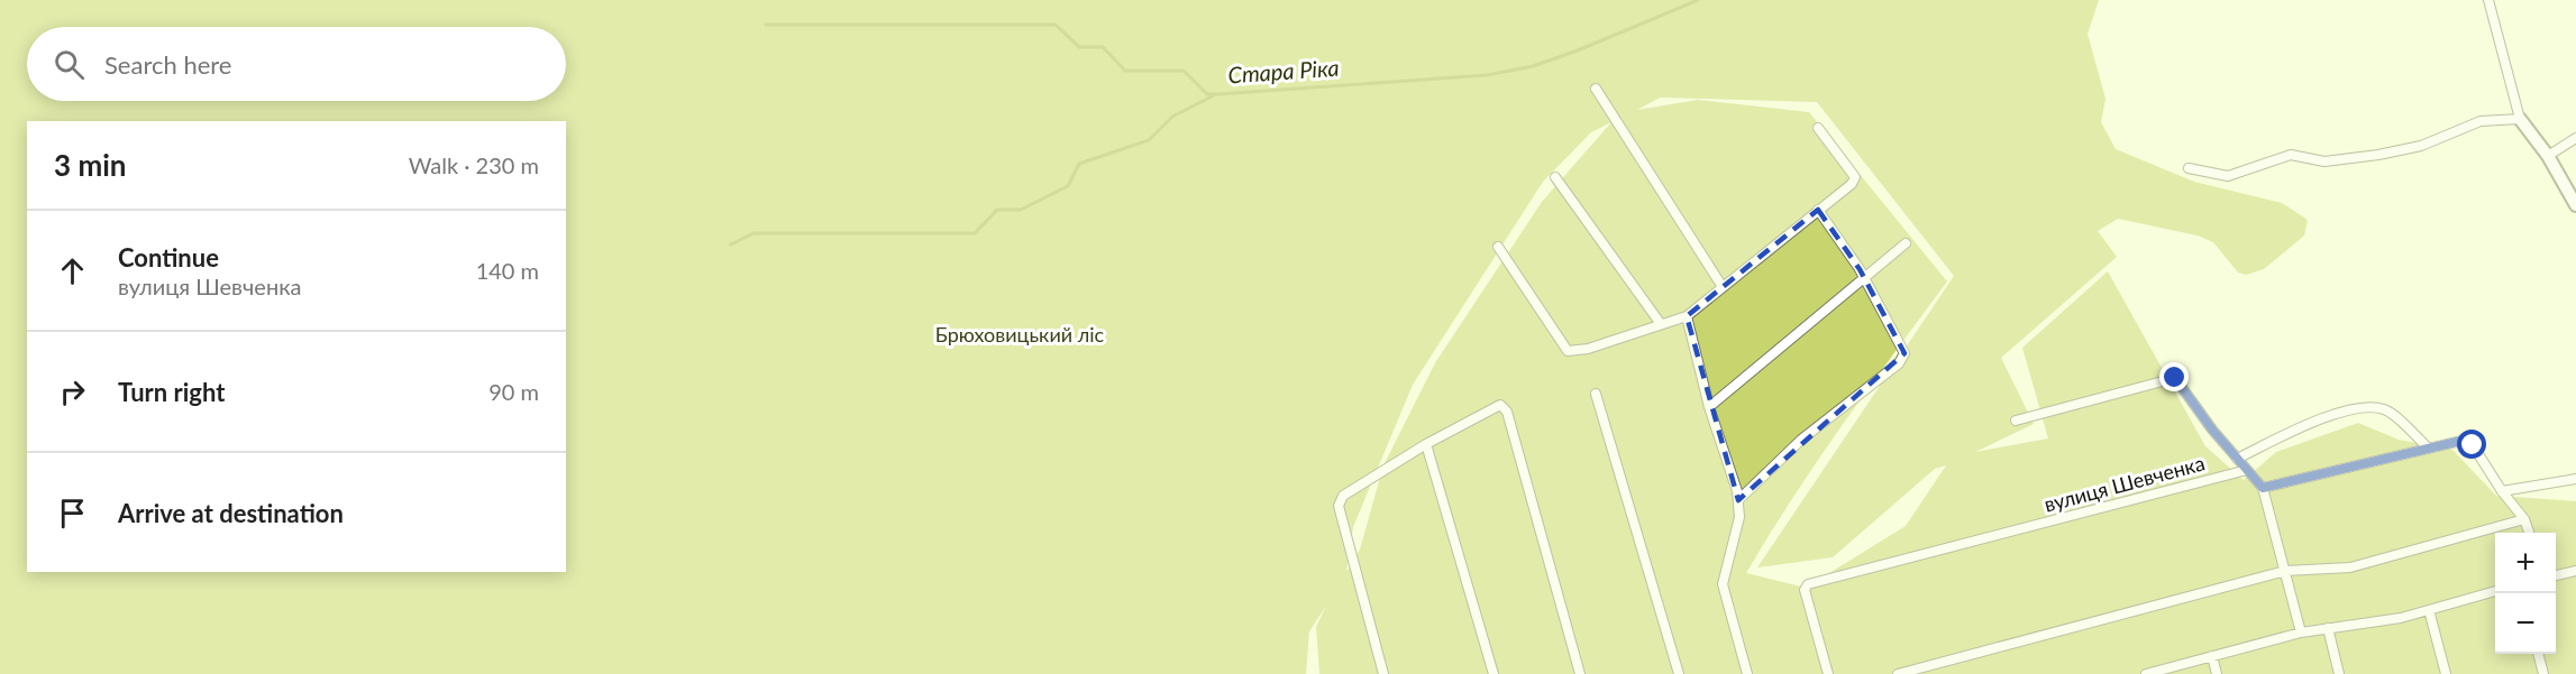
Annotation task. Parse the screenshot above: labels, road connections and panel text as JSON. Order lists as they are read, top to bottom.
{
  "streets": {
    "street": ["вулиця Шевченка"]
  },
  "water": ["Стара Ріка"],
  "parks": ["Брюховицький ліс"],
  "page": {
    "search": "Search here",
    "heading": ["3 min", "Walk · 230 m"],
    "list": [
      ["Continue", "вулиця Шевченка", "140 m"],
      ["Turn right", "90 m"],
      "Arrive at destination"
    ],
    "map_buttons": ["+", "−"]
  }
}
